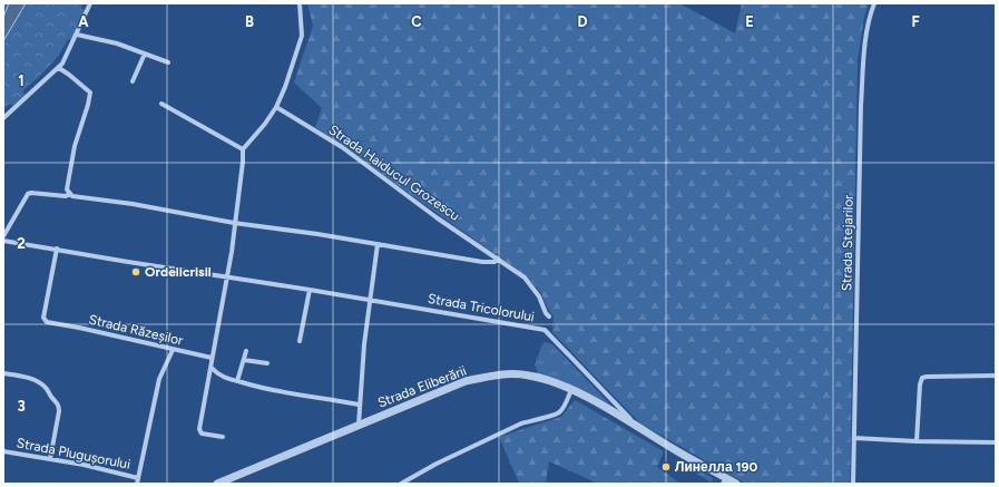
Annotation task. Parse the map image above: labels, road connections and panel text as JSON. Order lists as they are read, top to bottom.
{
  "streets": {
    "street": [
      "Strada Haiducul Grozescu",
      "Strada Stejarilor",
      "Strada Tricolorului",
      "Strada Răzeșilor",
      "Strada Eliberării",
      "Strada Plugușorului"
    ]
  },
  "crossings": [
    ["Strada Tricolorului", "Strada Răzeșilor"],
    ["Strada Tricolorului", "Strada Eliberării"],
    ["Strada Răzeșilor", "Strada Plugușorului"]
  ],
  "places": ["Ordelicrisil", "Линелла 190"],
  "grid": {
    "columns": [
      "A",
      "B",
      "C",
      "D",
      "E",
      "F"
    ],
    "rows": ["1", "2", "3"]
  }
}
